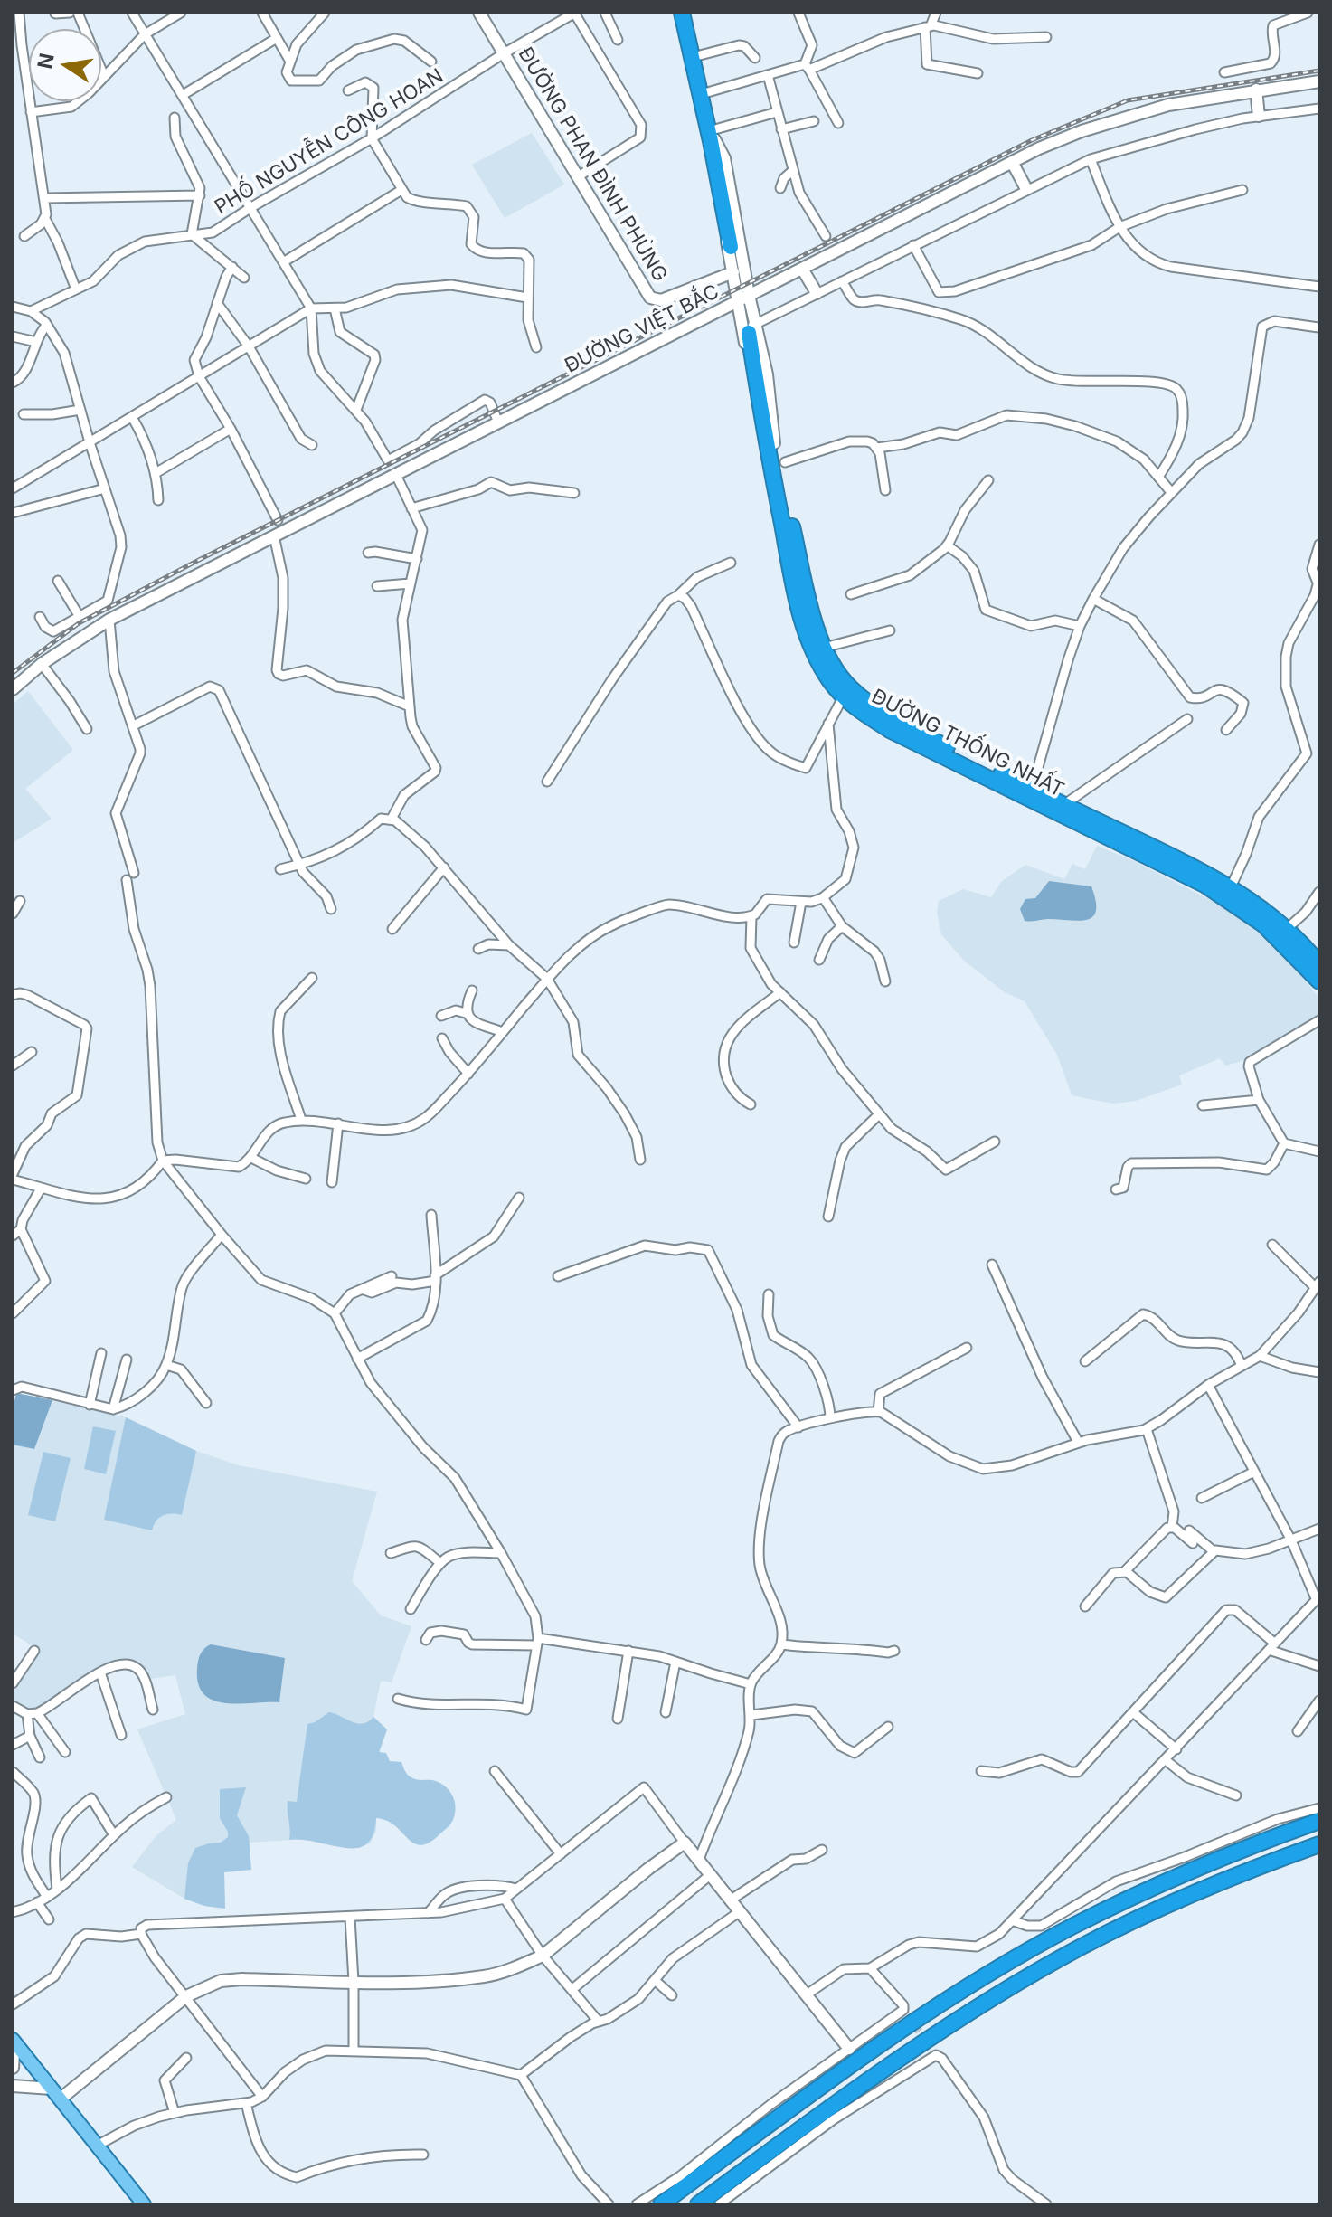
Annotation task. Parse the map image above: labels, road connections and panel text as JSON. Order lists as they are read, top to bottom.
{
  "streets": {
    "highway": ["ĐƯỜNG THỐNG NHẤT"],
    "street": ["PHỐ NGUYỄN CÔNG HOAN", "ĐƯỜNG PHAN ĐÌNH PHÙNG", "ĐƯỜNG VIỆT BẮC"]
  },
  "crossings": [
    ["PHỐ NGUYỄN CÔNG HOAN", "ĐƯỜNG PHAN ĐÌNH PHÙNG"]
  ],
  "north": "left"
}
